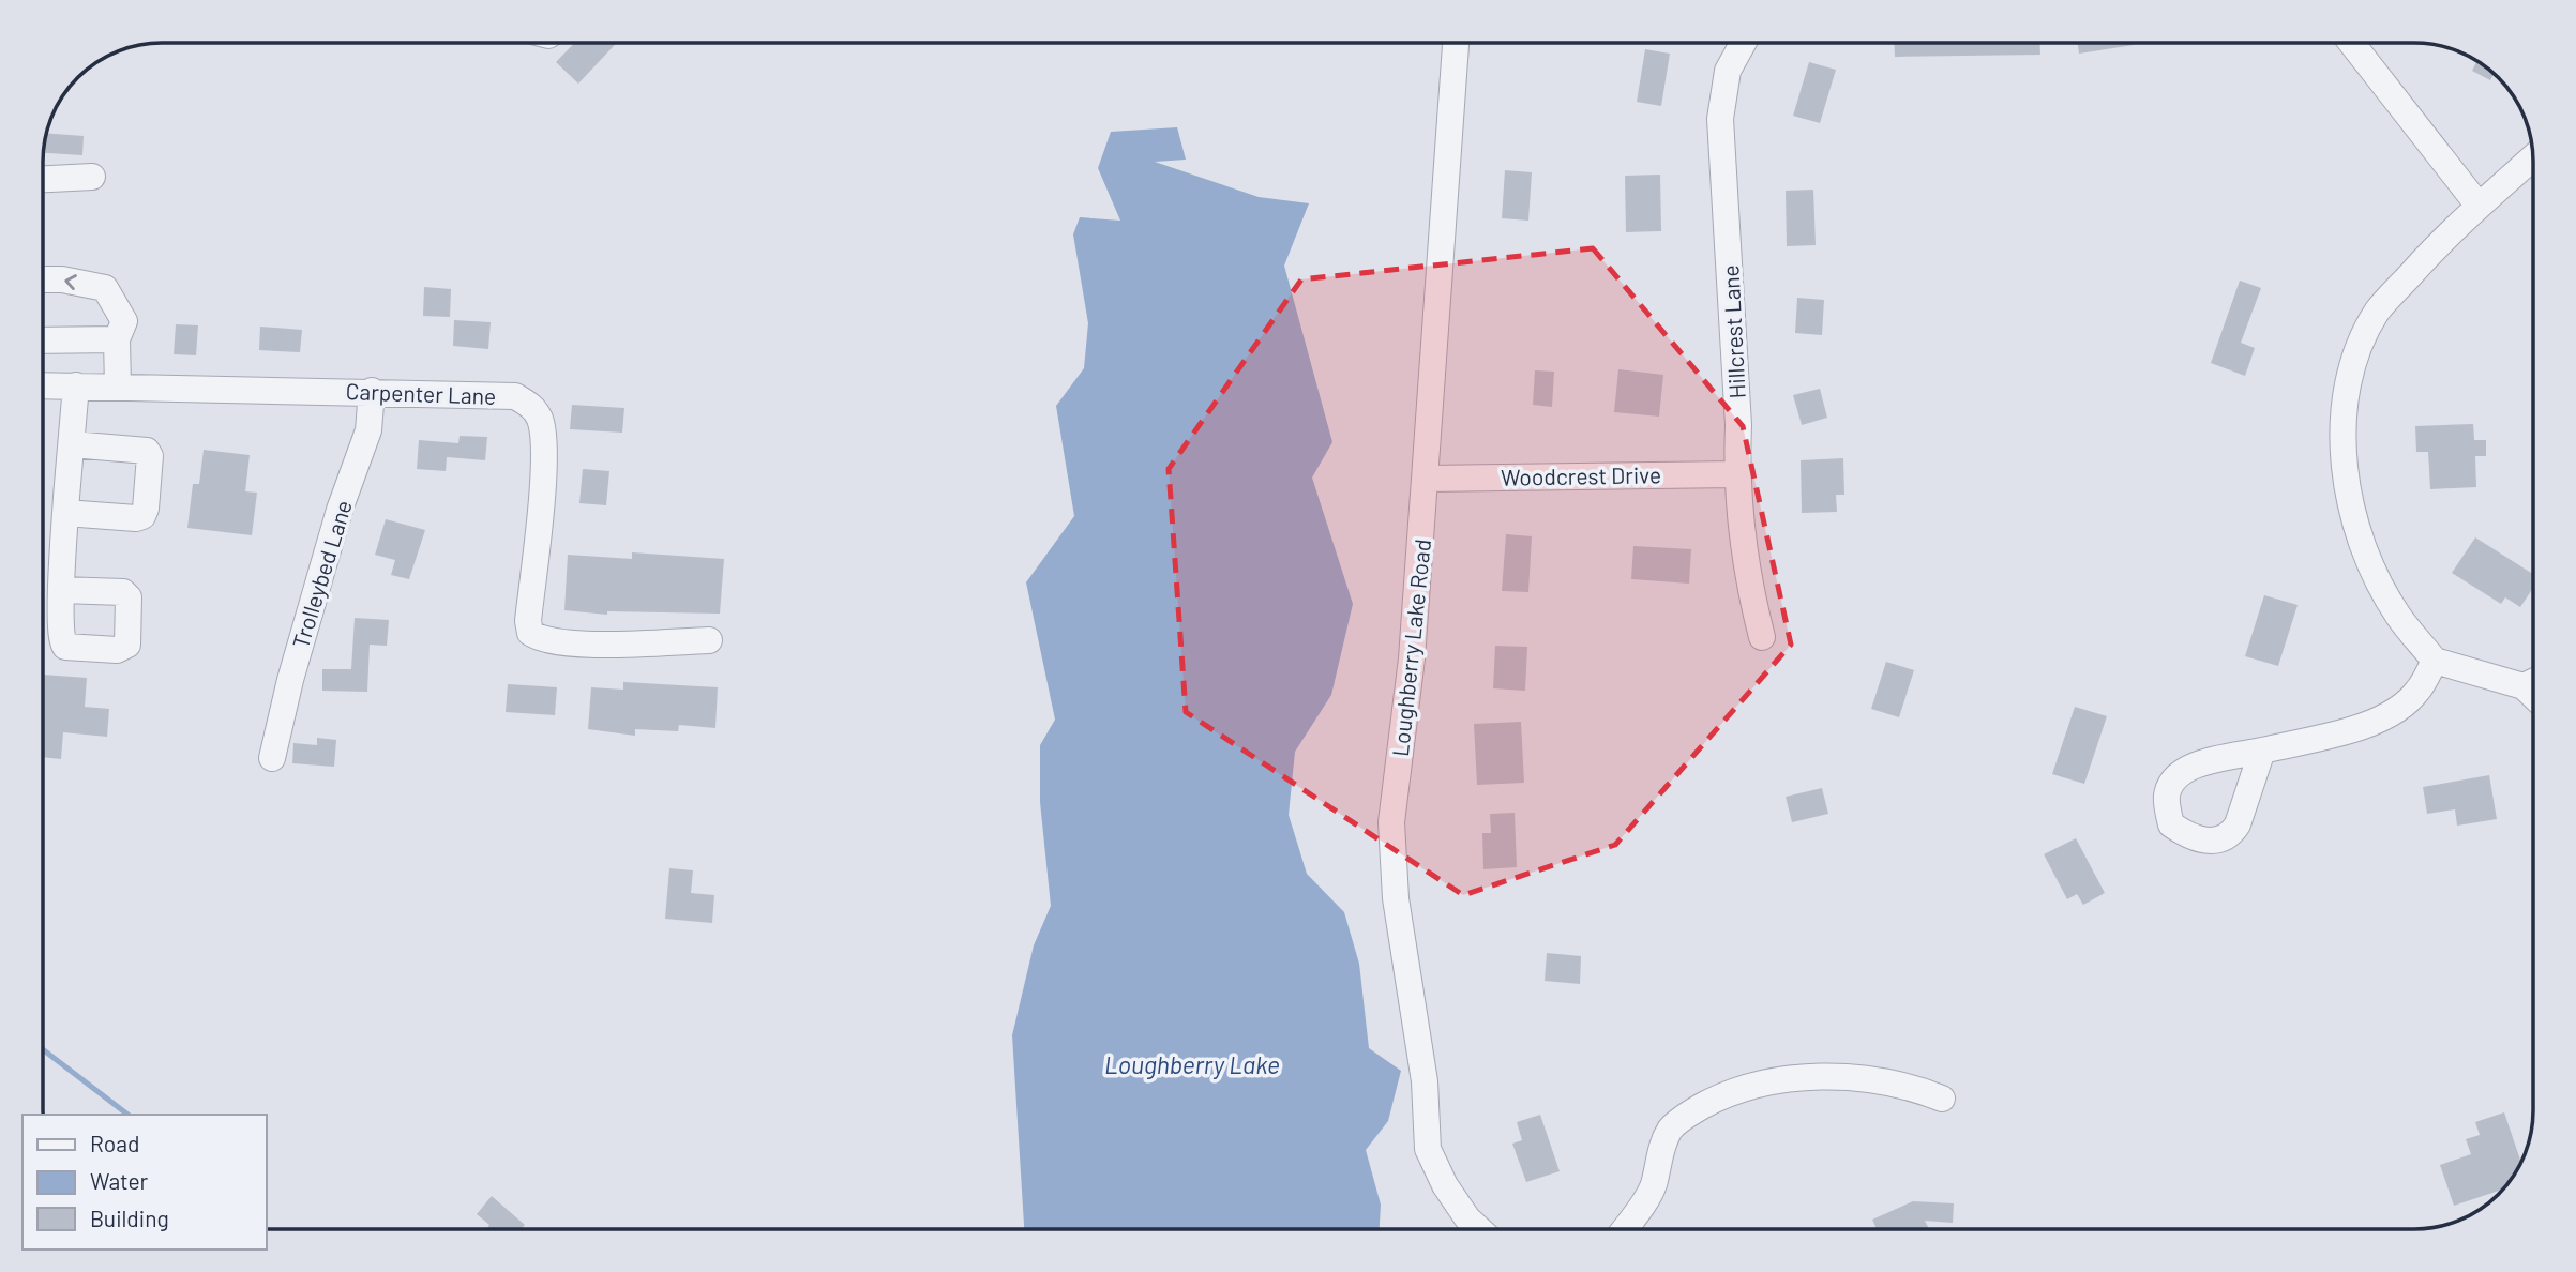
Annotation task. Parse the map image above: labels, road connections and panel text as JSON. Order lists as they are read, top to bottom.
{
  "streets": {
    "street": [
      "Hillcrest Lane",
      "Carpenter Lane",
      "Woodcrest Drive",
      "Trolleybed Lane",
      "Loughberry Lake Road"
    ]
  },
  "crossings": [
    ["Hillcrest Lane", "Woodcrest Drive"],
    ["Carpenter Lane", "Trolleybed Lane"],
    ["Woodcrest Drive", "Loughberry Lake Road"]
  ],
  "water": ["Loughberry Lake"],
  "legend": ["Road", "Water", "Building"]
}
